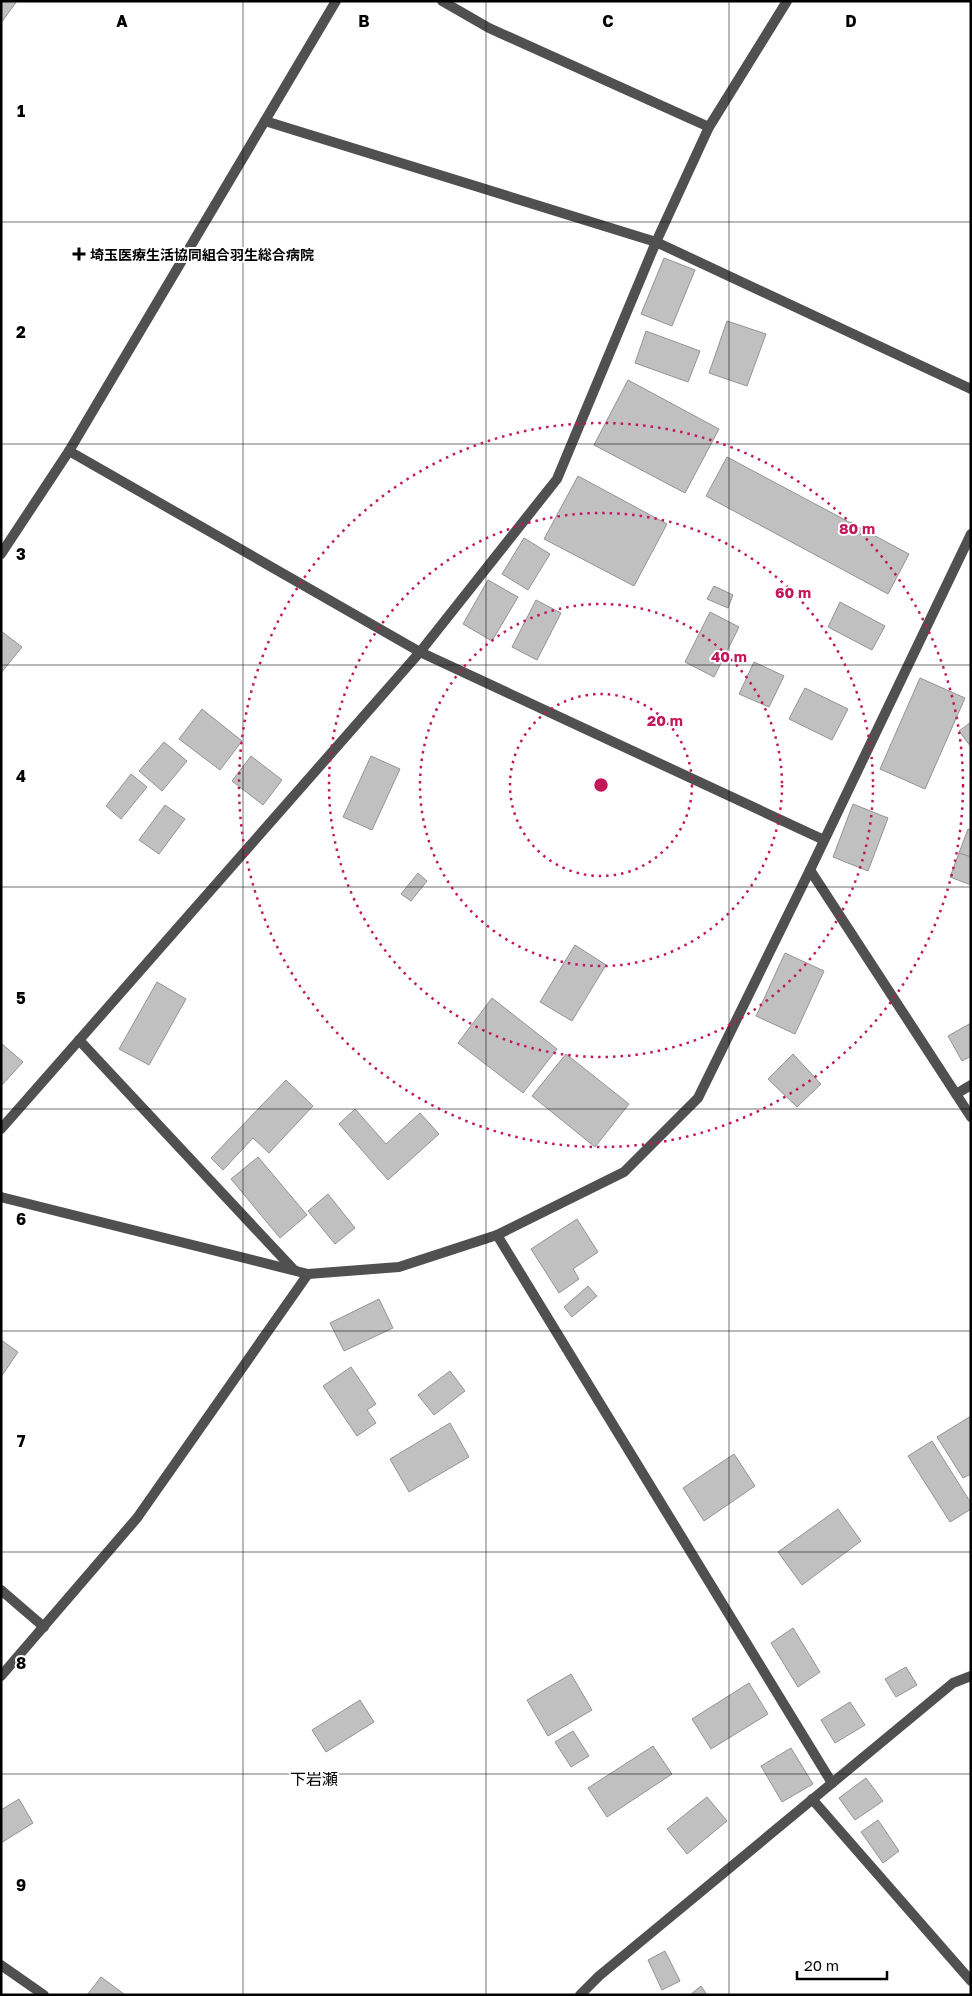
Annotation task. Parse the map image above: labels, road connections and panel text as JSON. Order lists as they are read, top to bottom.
{
  "districts": ["下岩瀬"],
  "places": {
    "health": ["埼玉医療生活協同組合羽生総合病院"]
  },
  "scale_bar": "20 m",
  "grid": {
    "columns": [
      "A",
      "B",
      "C",
      "D"
    ],
    "rows": [
      "1",
      "2",
      "3",
      "4",
      "5",
      "6",
      "7",
      "8",
      "9"
    ]
  },
  "rings": [
    "80 m",
    "60 m",
    "40 m",
    "20 m"
  ]
}
